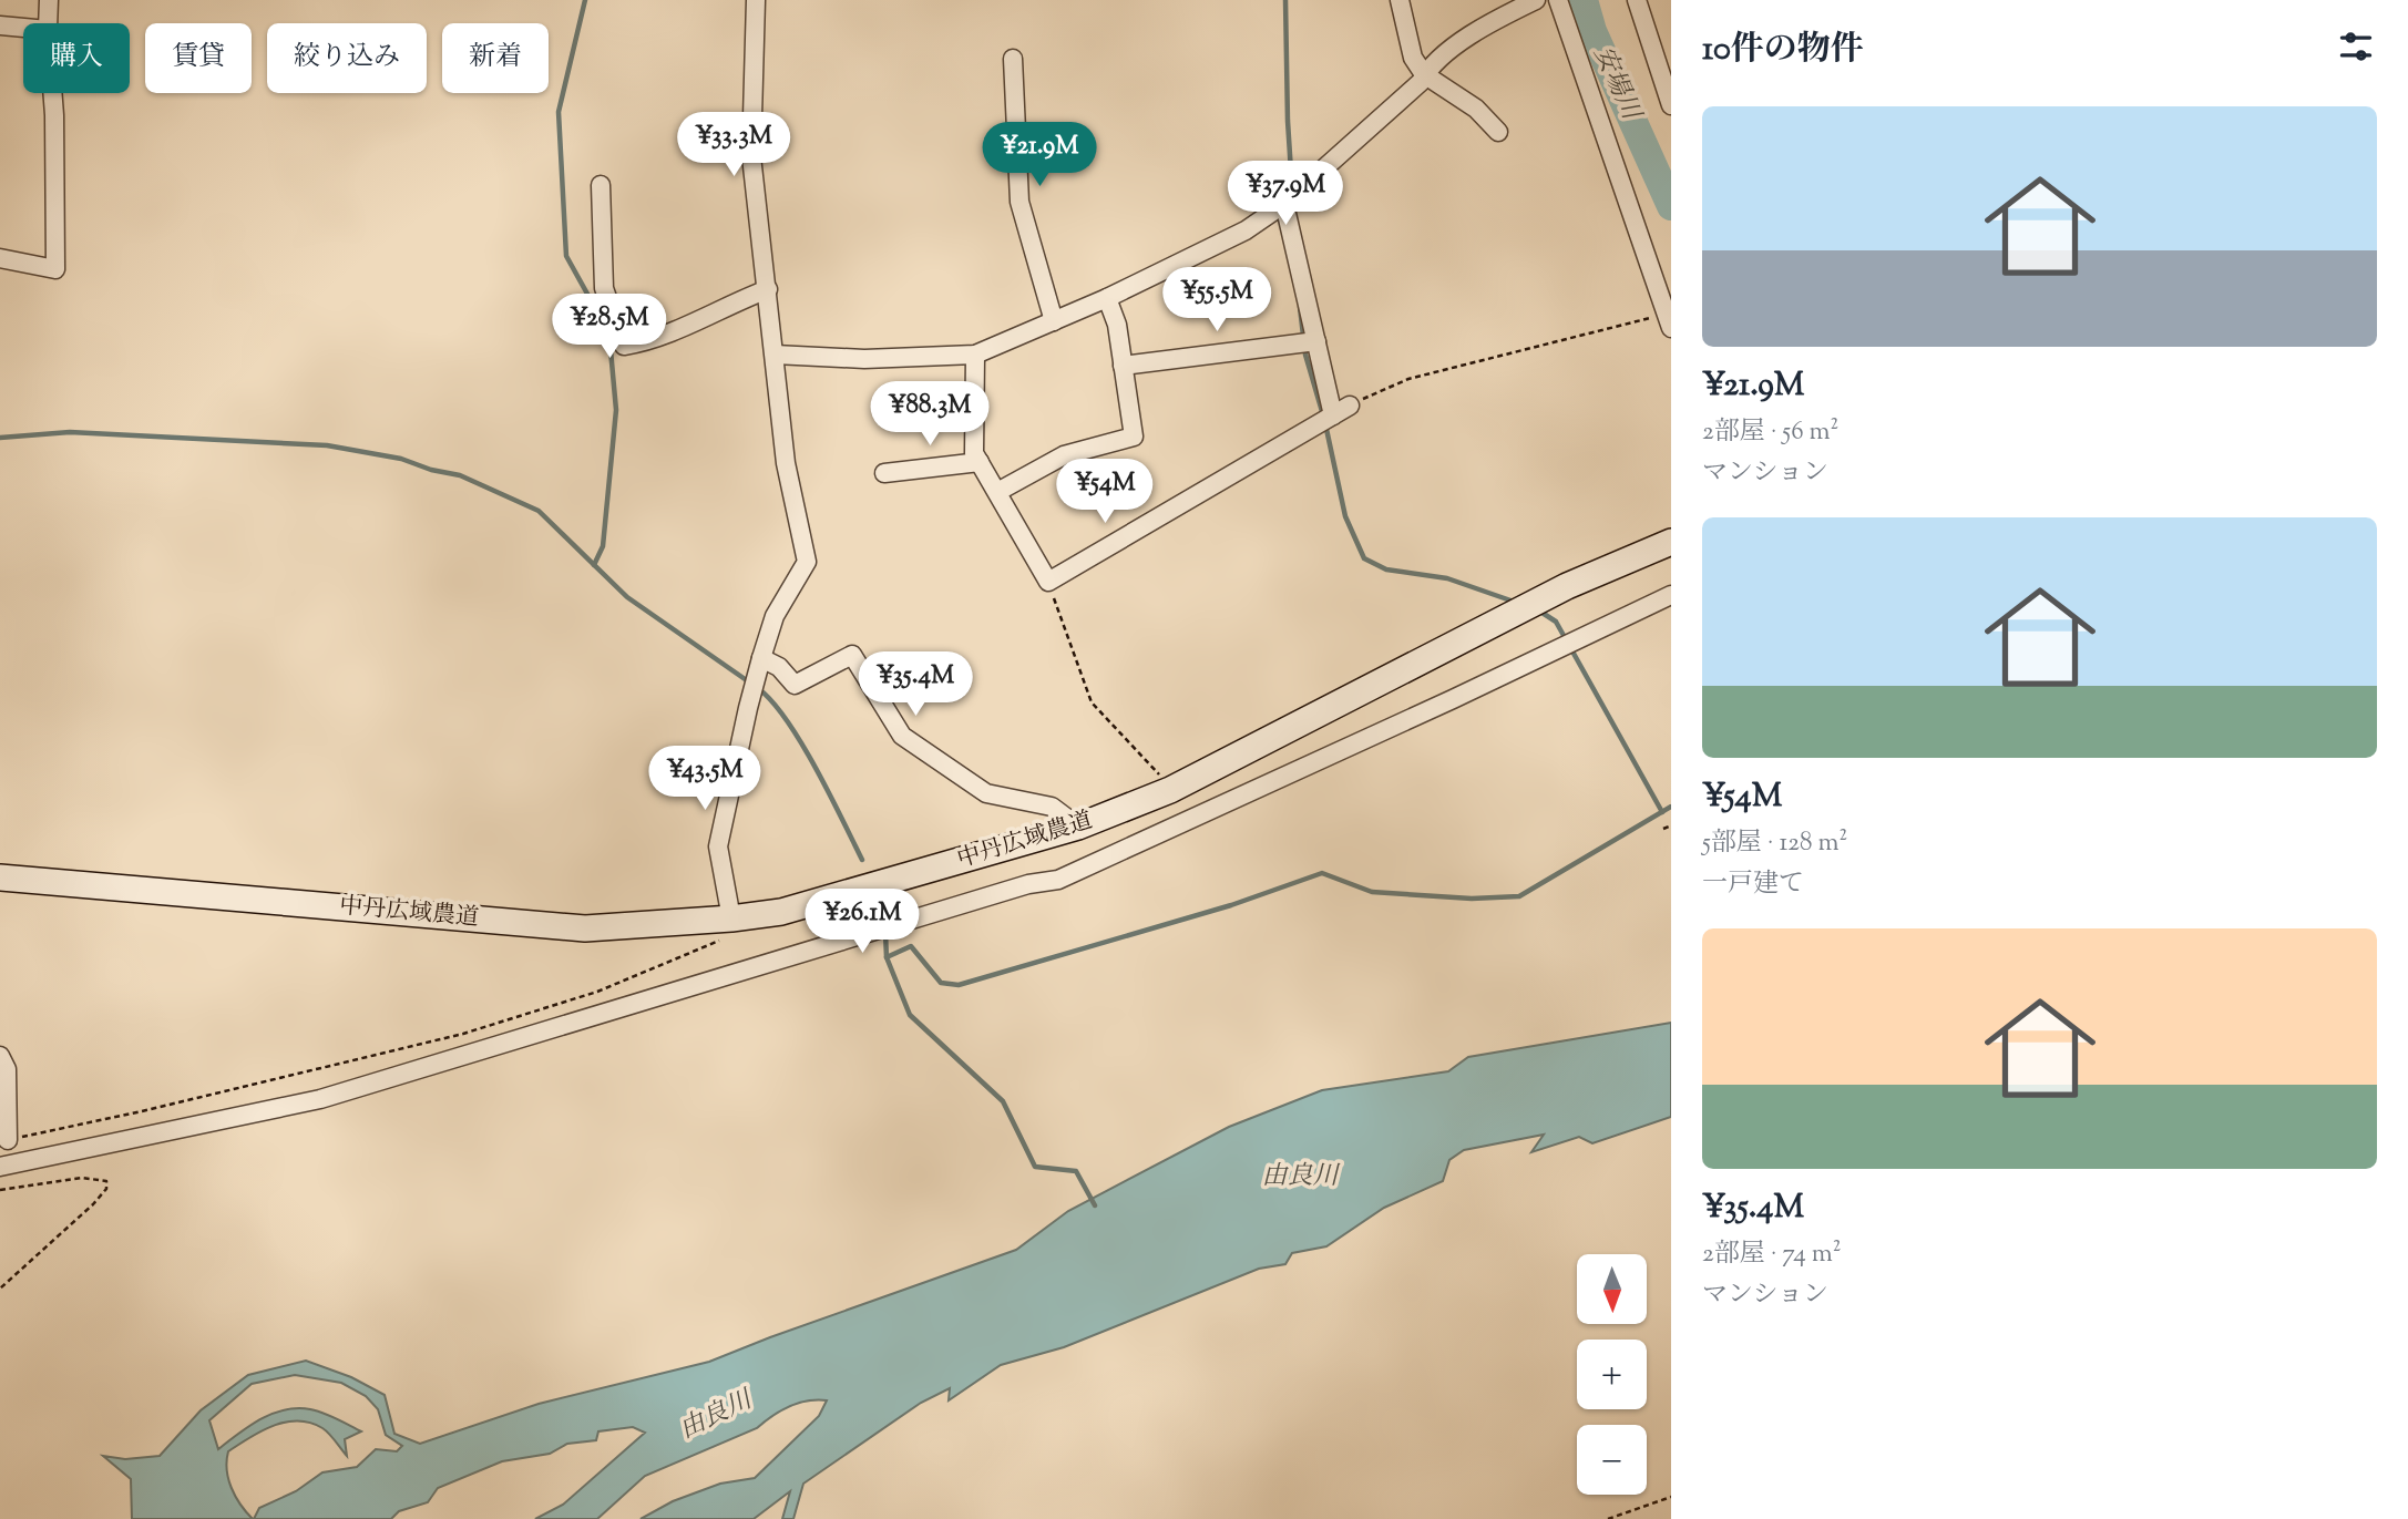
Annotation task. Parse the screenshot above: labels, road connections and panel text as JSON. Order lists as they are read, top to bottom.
{
  "streets": {
    "street": ["中丹広域農道"]
  },
  "water": ["安場川", "由良川"],
  "north": "bottom",
  "page": {
    "heading": "10件の物件",
    "chip": [
      "購入",
      "賃貸",
      "絞り込み",
      "新着"
    ],
    "list": [
      {
        "name": "¥21.9M",
        "note": "2部屋 · 56 m² · マンション"
      },
      {
        "name": "¥54M",
        "note": "5部屋 · 128 m² · 一戸建て"
      },
      {
        "name": "¥35.4M",
        "note": "2部屋 · 74 m² · マンション"
      }
    ],
    "price": [
      "¥33.3M",
      "¥21.9M",
      "¥37.9M",
      "¥55.5M",
      "¥28.5M",
      "¥88.3M",
      "¥54M",
      "¥35.4M",
      "¥43.5M",
      "¥26.1M"
    ],
    "map_buttons": ["+", "−"]
  }
}
